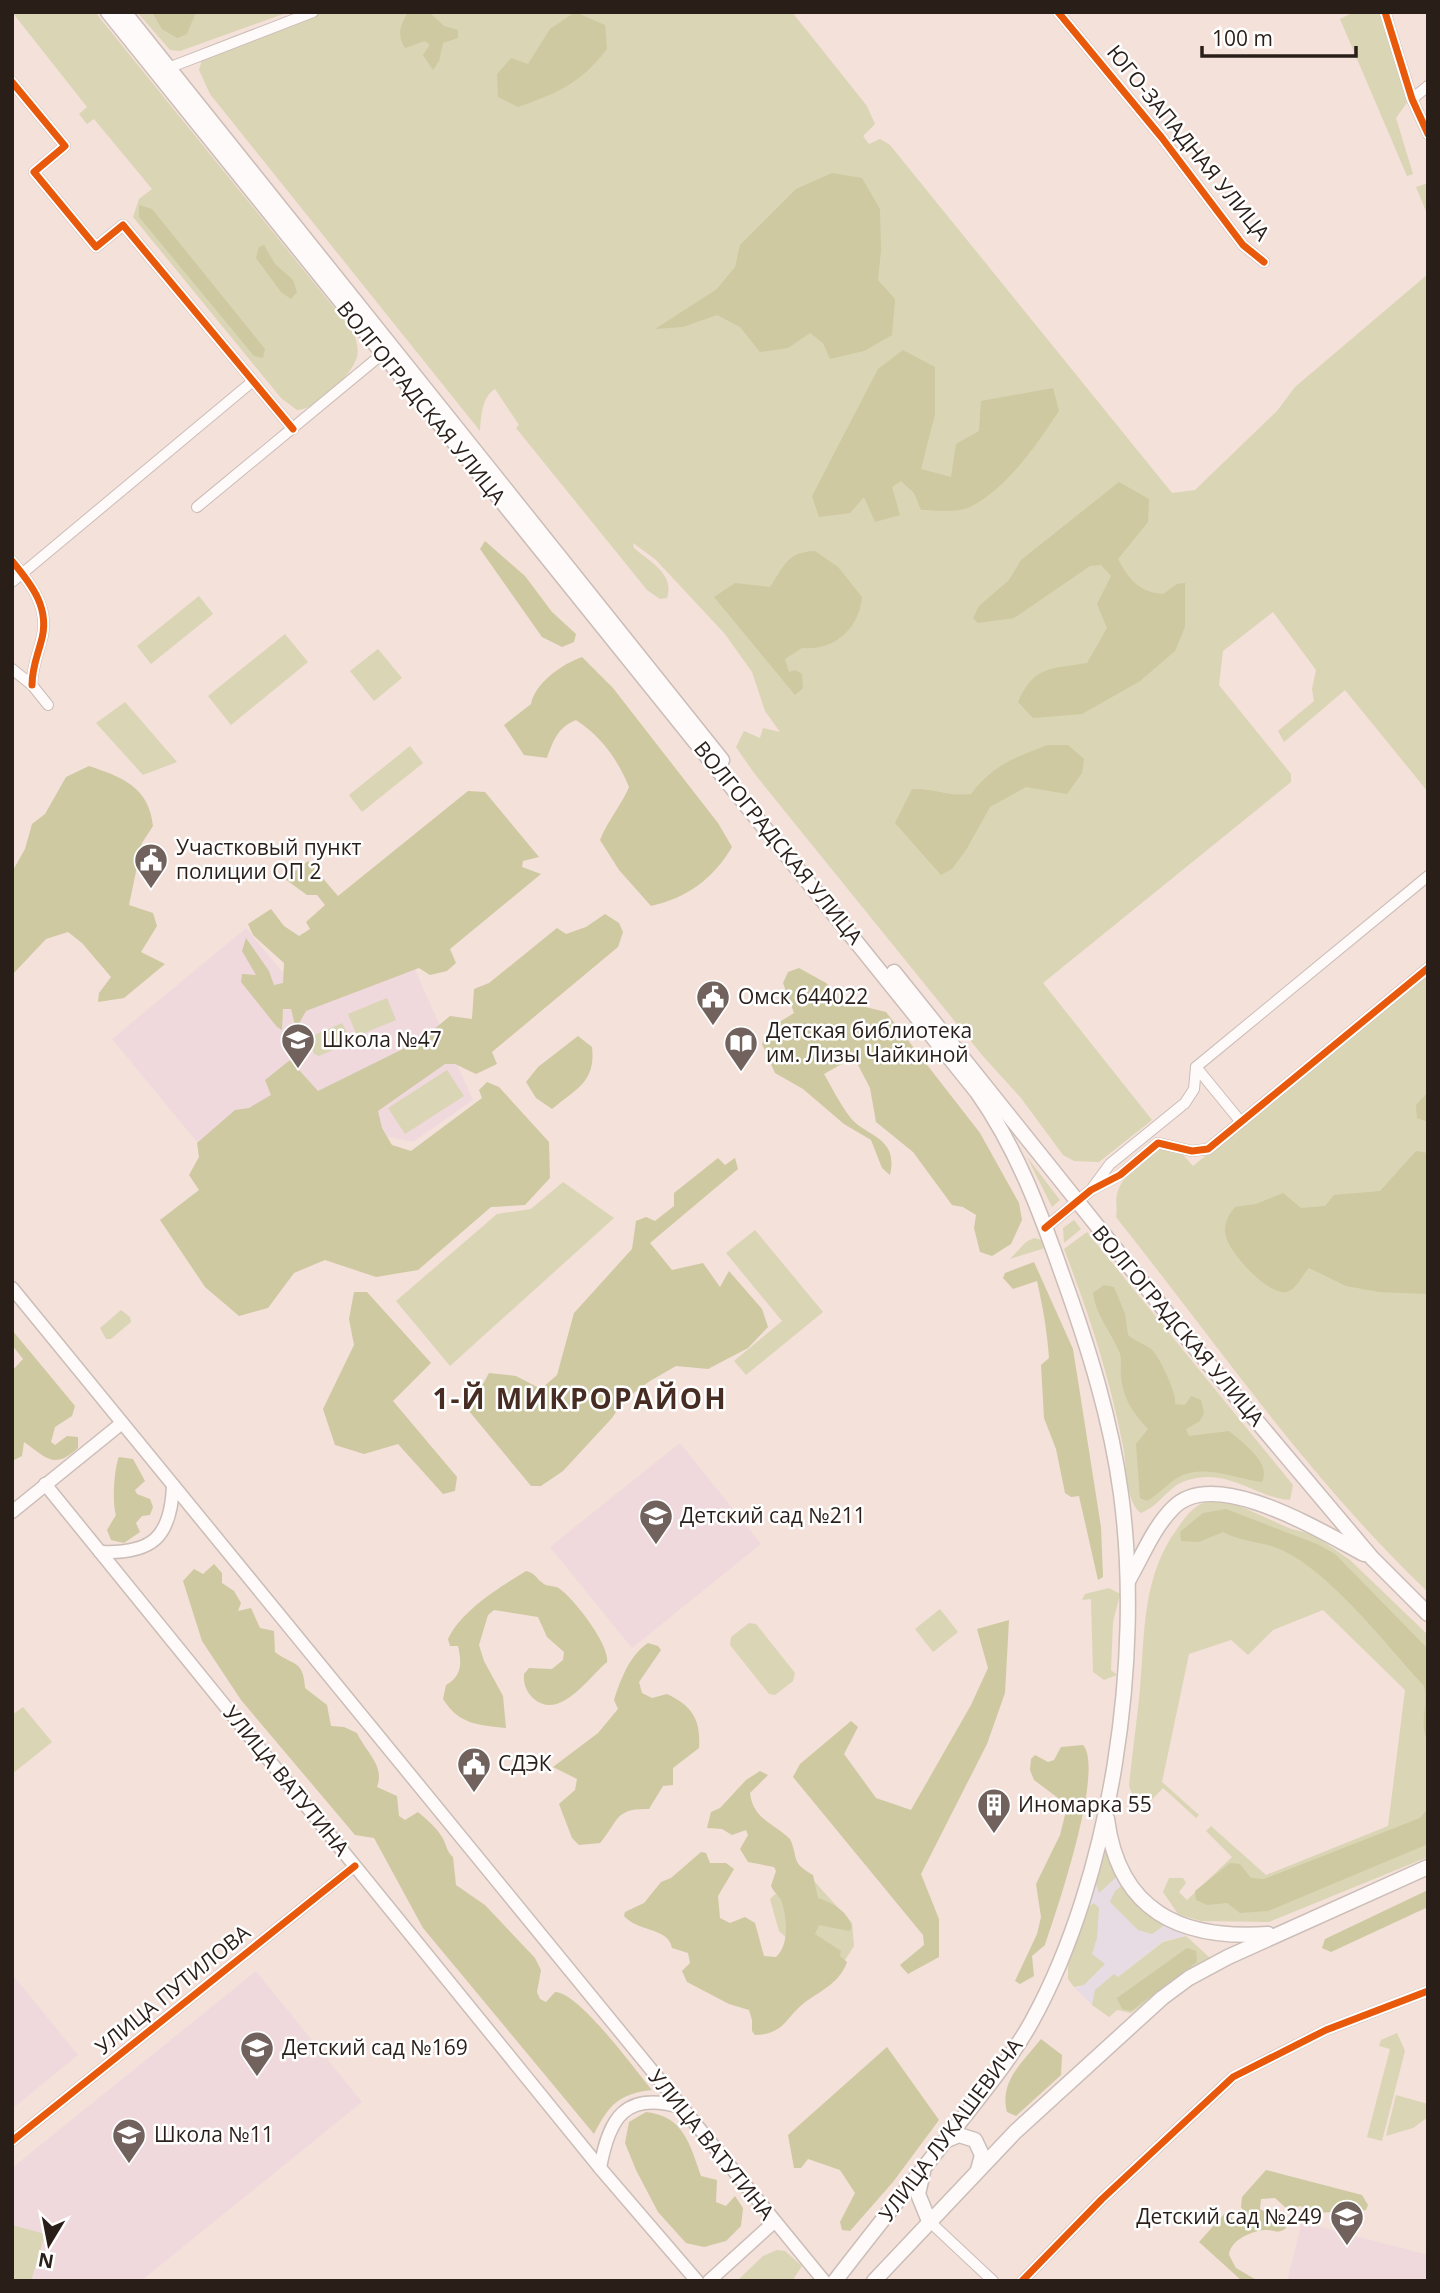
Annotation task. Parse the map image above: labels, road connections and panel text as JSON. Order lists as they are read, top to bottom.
{
  "streets": {
    "main road": ["ВОЛГОГРАДСКАЯ УЛИЦА", "УЛИЦА ВАТУТИНА", "УЛИЦА ЛУКАШЕВИЧА"],
    "street": ["ЮГО-ЗАПАДНАЯ УЛИЦА", "УЛИЦА ПУТИЛОВА"]
  },
  "crossings": [
    ["ВОЛГОГРАДСКАЯ УЛИЦА", "УЛИЦА ЛУКАШЕВИЧА"],
    ["УЛИЦА ВАТУТИНА", "УЛИЦА ПУТИЛОВА"]
  ],
  "districts": ["1-Й МИКРОРАЙОН"],
  "places": {
    "public building": ["Участковый пункт полиции ОП 2", "Омск 644022", "СДЭК"],
    "school or university": [
      "Школа №47",
      "Детский сад №211",
      "Детский сад №169",
      "Школа №11",
      "Детский сад №249"
    ],
    "library": ["Детская библиотека им. Лизы Чайкиной"],
    "building": ["Иномарка 55"]
  },
  "scale_bar": "100 m",
  "north": "bottom"
}
